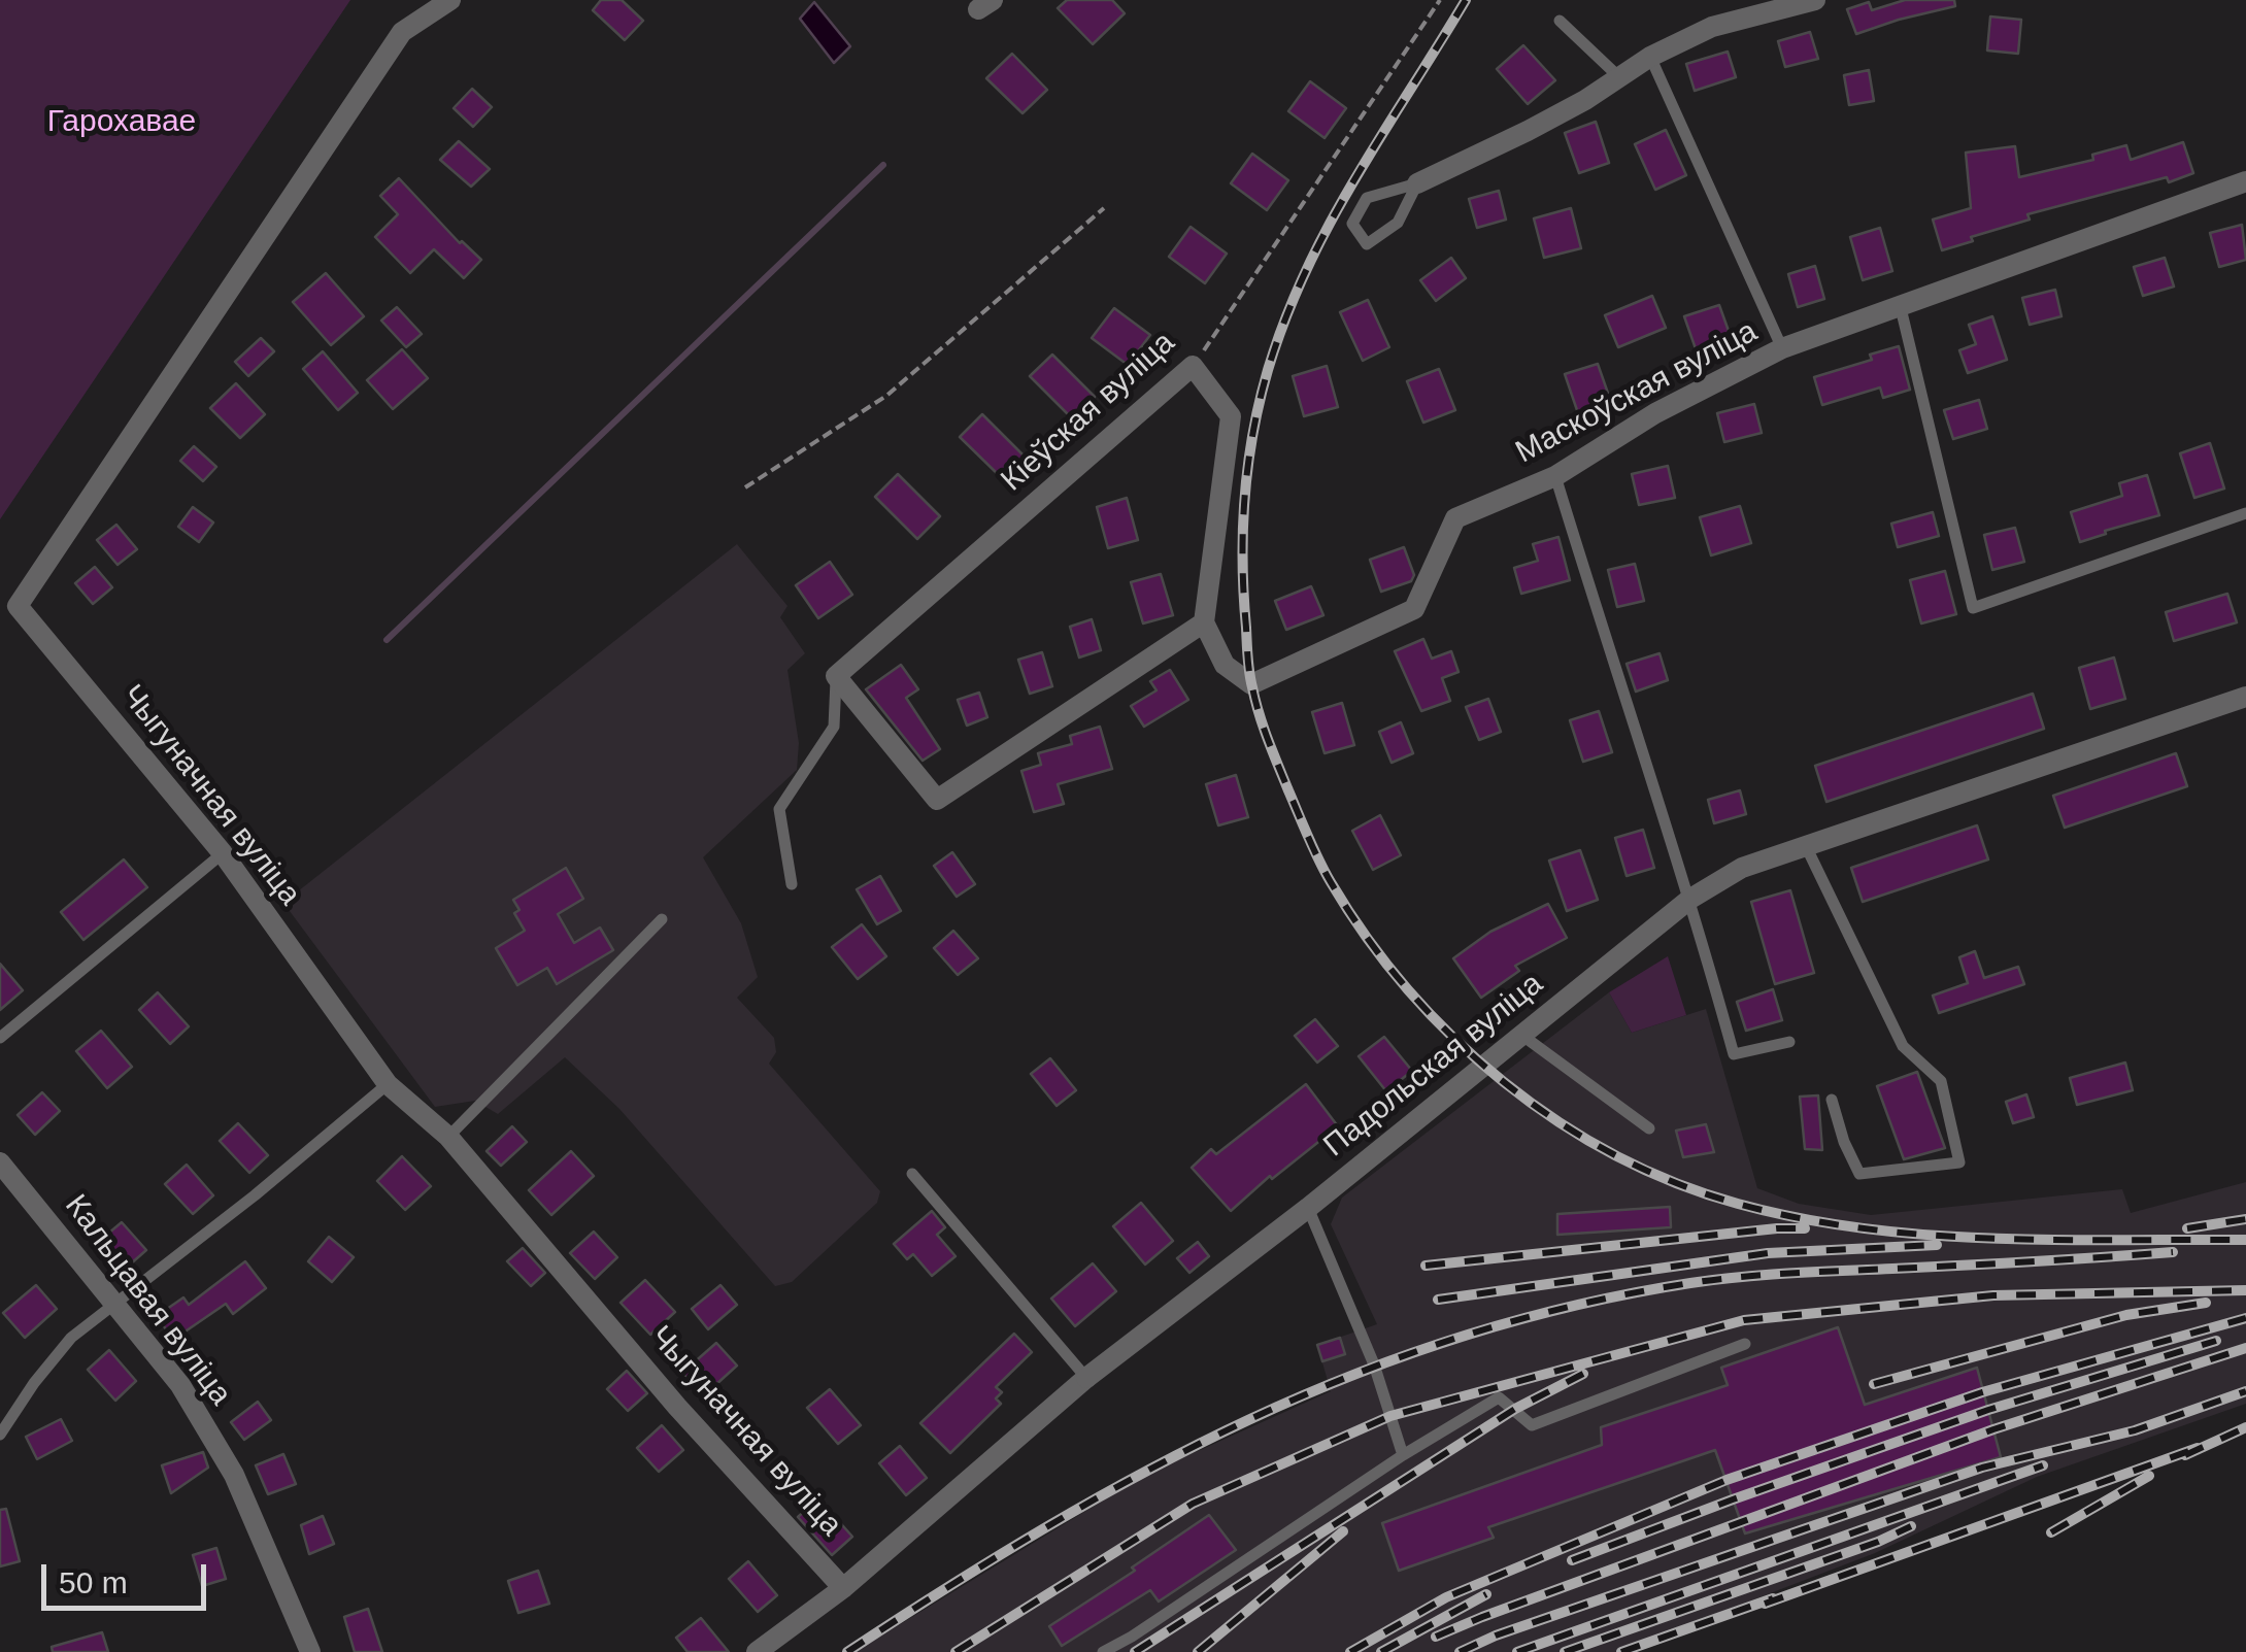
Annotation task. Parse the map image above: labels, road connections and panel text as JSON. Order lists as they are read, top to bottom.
{
  "streets": {
    "street": [
      "Маскоўская вуліца",
      "Кіеўская вуліца",
      "Чыгуначная вуліца",
      "Падольская вуліца",
      "Кальцавая вуліца"
    ]
  },
  "crossings": [
    ["Чыгуначная вуліца", "Падольская вуліца"]
  ],
  "parks": ["Гарохавае"],
  "scale_bar": "50 m"
}
